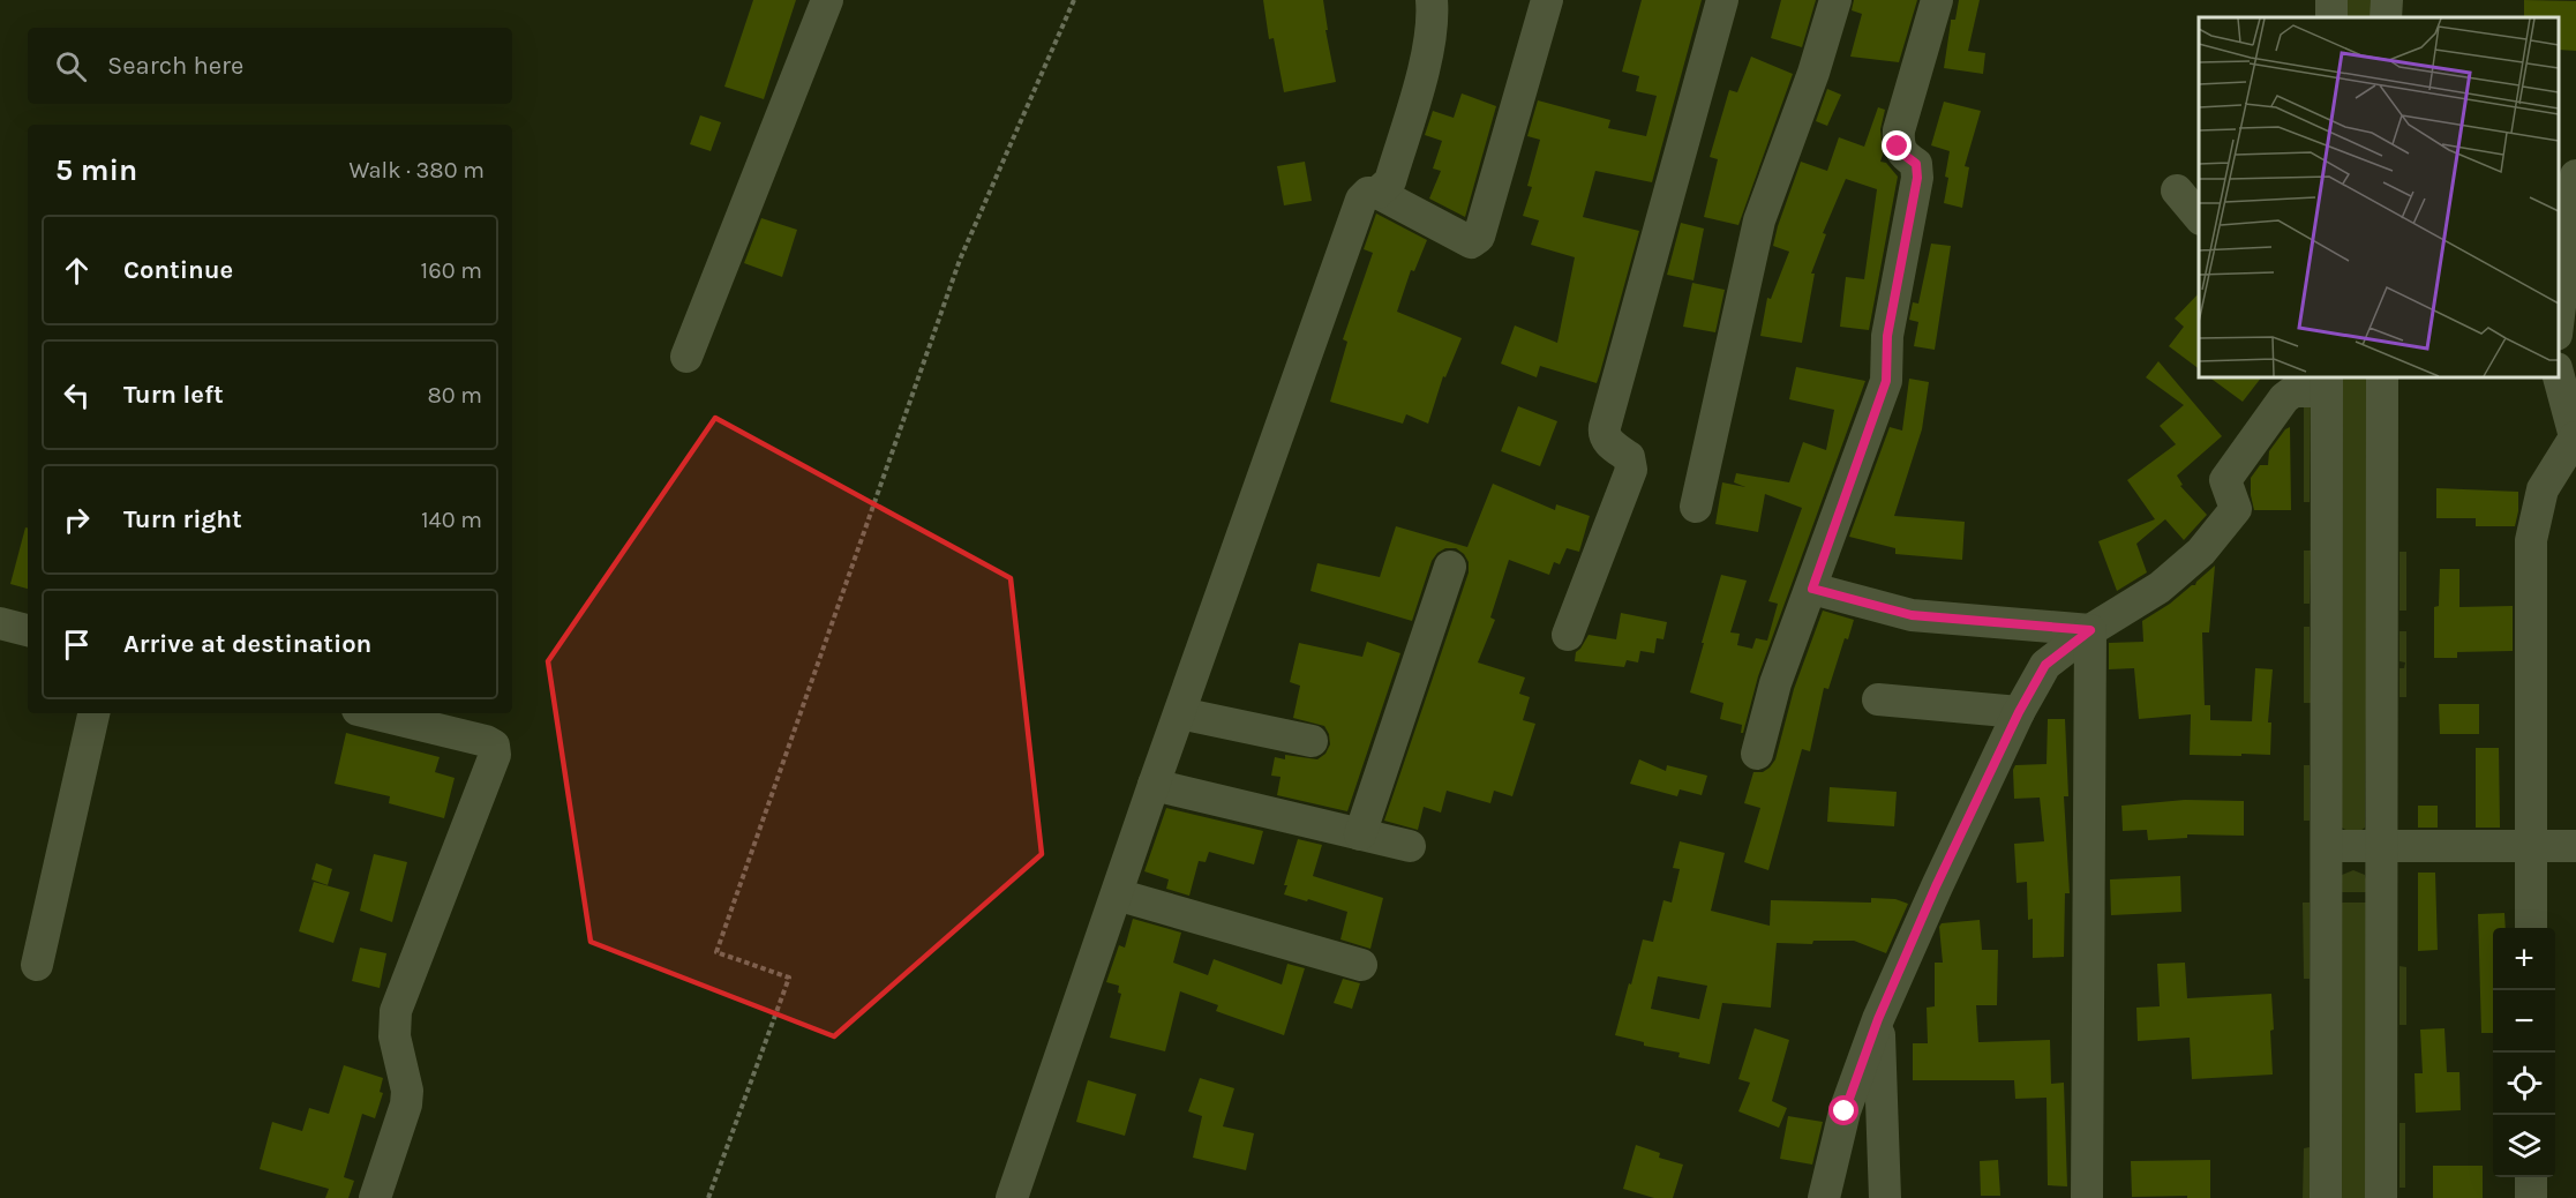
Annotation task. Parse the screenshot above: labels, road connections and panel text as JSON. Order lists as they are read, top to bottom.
{
  "page": {
    "search": "Search here",
    "heading": ["5 min", "Walk · 380 m"],
    "list": [
      ["Continue", "160 m"],
      ["Turn left", "80 m"],
      ["Turn right", "140 m"],
      "Arrive at destination"
    ],
    "map_buttons": ["+", "−"]
  }
}
